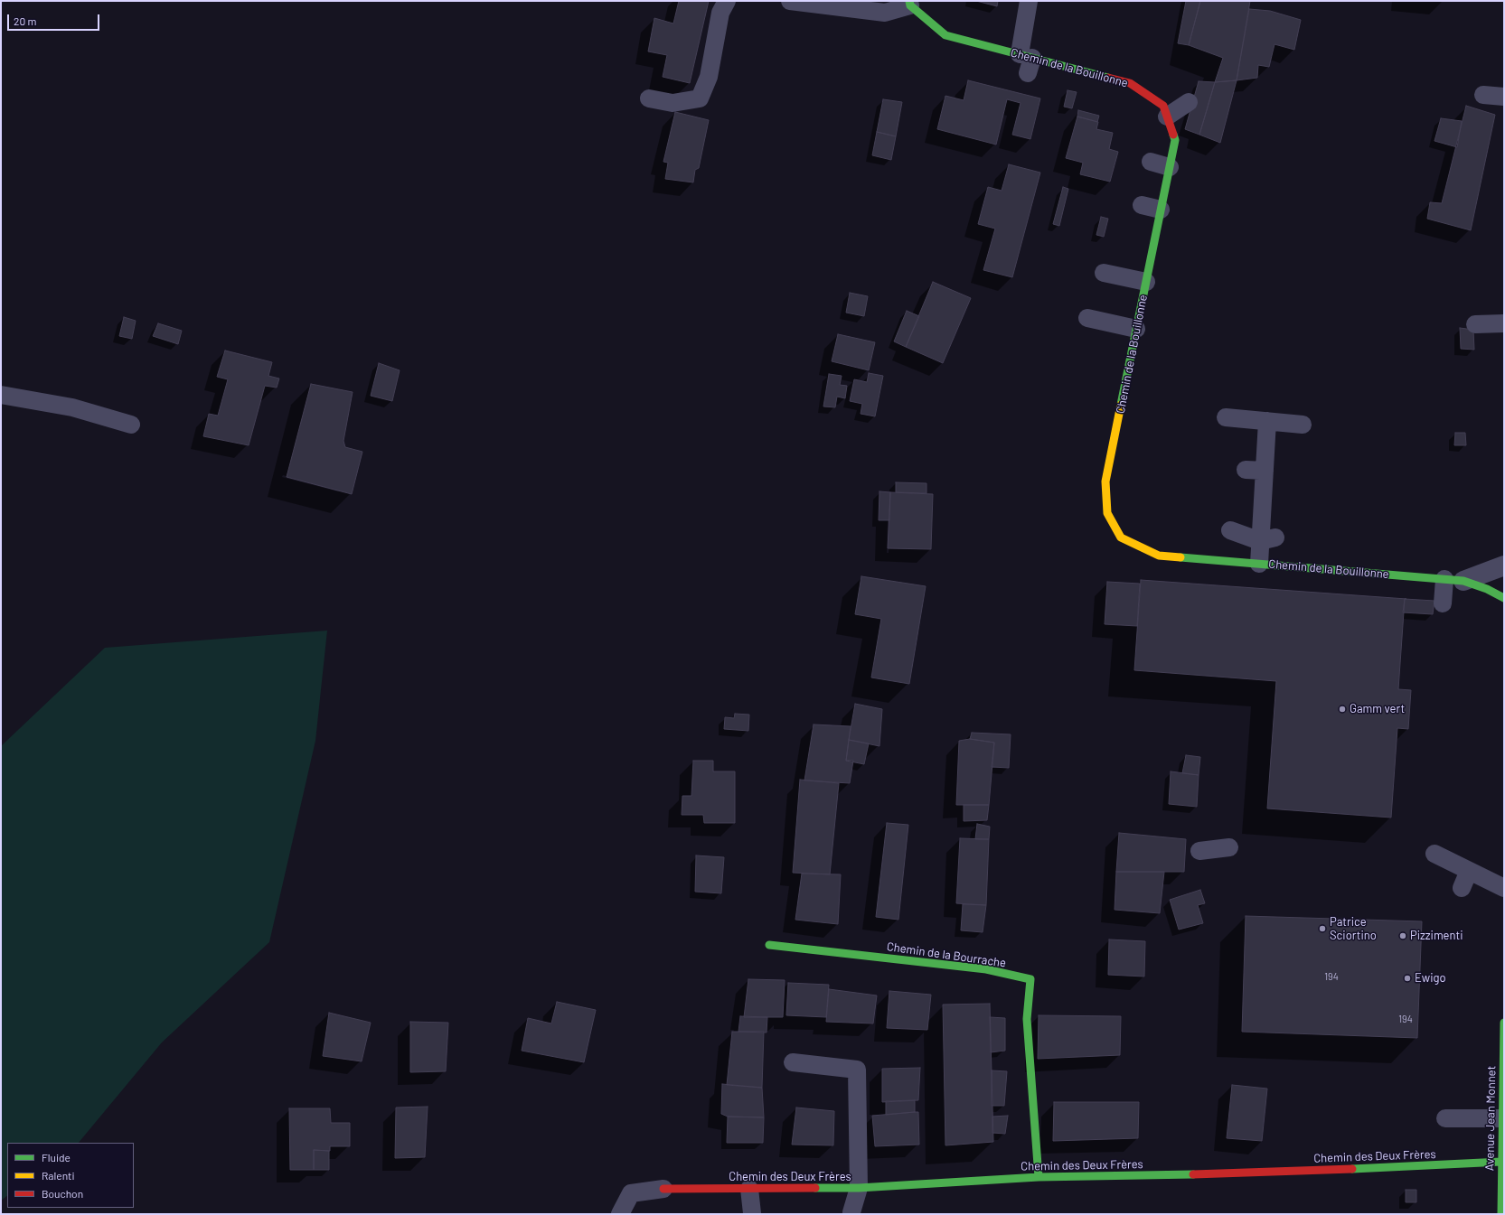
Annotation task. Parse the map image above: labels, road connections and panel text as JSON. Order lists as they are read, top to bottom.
{
  "streets": {
    "street": [
      "Chemin de la Bouillonne",
      "Chemin de la Bourrache",
      "Avenue Jean Monnet",
      "Chemin des Deux Frères"
    ]
  },
  "crossings": [
    ["Chemin de la Bourrache", "Chemin des Deux Frères"],
    ["Avenue Jean Monnet", "Chemin des Deux Frères"]
  ],
  "places": [
    "Gamm vert",
    "Patrice Sciortino",
    "Pizzimenti",
    "Ewigo"
  ],
  "house_numbers": ["194", "194"],
  "legend": ["Fluide", "Ralenti", "Bouchon"],
  "scale_bar": "20 m"
}
